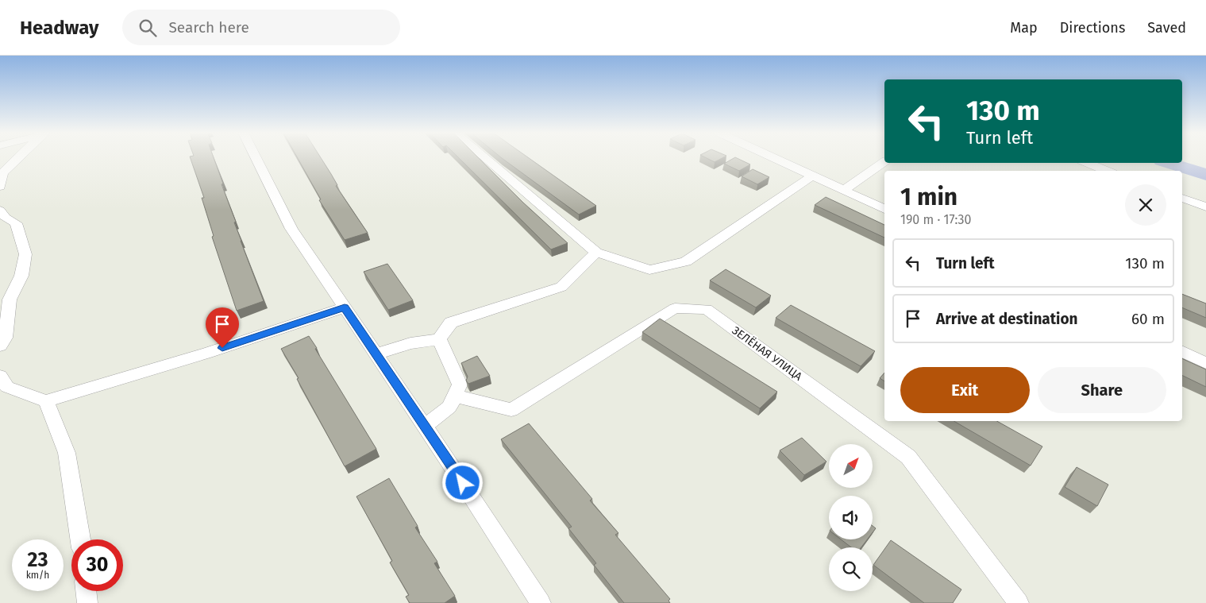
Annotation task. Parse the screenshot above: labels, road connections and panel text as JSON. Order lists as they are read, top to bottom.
{
  "streets": {
    "street": ["ЗЕЛЁНАЯ УЛИЦА"]
  },
  "north": "top right",
  "page": {
    "header": "Headway",
    "search": "Search here",
    "nav": ["Map", "Directions", "Saved"],
    "turn": ["130 m", "Turn left"],
    "heading": ["1 min", "190 m · 17:30"],
    "list": [
      {
        "name": "Turn left",
        "value": "130 m"
      },
      {
        "name": "Arrive at destination",
        "value": "60 m"
      }
    ],
    "buttons": ["Exit", "Share"],
    "speed": "23 km/h",
    "limit": "30"
  }
}
